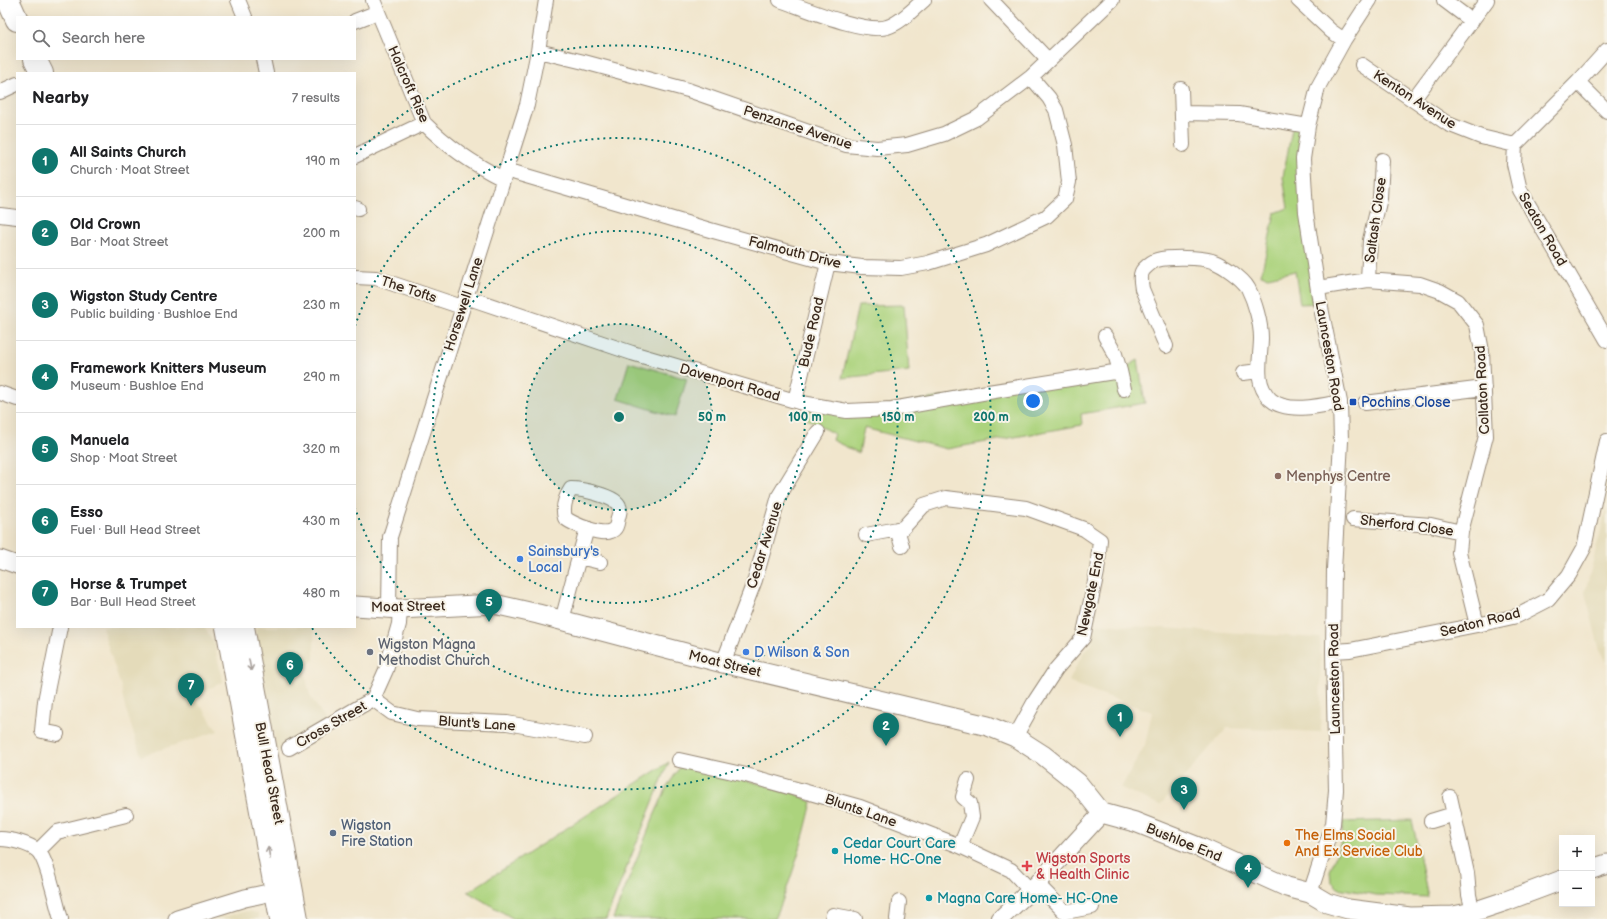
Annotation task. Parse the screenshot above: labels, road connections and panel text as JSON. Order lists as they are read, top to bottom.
{
  "streets": {
    "main road": ["Moat Street", "Bull Head Street", "Bushloe End"],
    "street": [
      "Halcroft Rise",
      "Kenton Avenue",
      "Penzance Avenue",
      "Saltash Close",
      "Seaton Road",
      "Falmouth Drive",
      "The Tofts",
      "Horsewell Lane",
      "Bude Road",
      "Launceston Road",
      "Davenport Road",
      "Collaton Road",
      "Sherford Close",
      "Cedar Avenue",
      "Newgate End",
      "Blunt's Lane",
      "Cross Street",
      "Blunts Lane"
    ]
  },
  "crossings": [
    ["Halcroft Rise", "Falmouth Drive"],
    ["Halcroft Rise", "Horsewell Lane"],
    ["Kenton Avenue", "Seaton Road"],
    ["Penzance Avenue", "Falmouth Drive"],
    ["Penzance Avenue", "Horsewell Lane"],
    ["Saltash Close", "Collaton Road"],
    ["Seaton Road", "Launceston Road"],
    ["Seaton Road", "Collaton Road"],
    ["Falmouth Drive", "Horsewell Lane"],
    ["Falmouth Drive", "Bude Road"],
    ["The Tofts", "Horsewell Lane"],
    ["The Tofts", "Davenport Road"],
    ["Horsewell Lane", "Davenport Road"],
    ["Horsewell Lane", "Moat Street"],
    ["Horsewell Lane", "Cross Street"],
    ["Bude Road", "Davenport Road"],
    ["Launceston Road", "Collaton Road"],
    ["Launceston Road", "Bushloe End"],
    ["Collaton Road", "Sherford Close"],
    ["Cedar Avenue", "Moat Street"],
    ["Newgate End", "Moat Street"],
    ["Moat Street", "Cross Street"],
    ["Moat Street", "Bushloe End"],
    ["Blunt's Lane", "Cross Street"]
  ],
  "places": {
    "transit": ["Pochins Close"],
    "other": [
      "Menphys Centre",
      "Sainsbury's Local",
      "Wigston Magna Methodist Church",
      "D Wilson & Son",
      "Wigston Fire Station",
      "The Elms Social And Ex Service Club",
      "Cedar Court Care Home- HC-One",
      "Magna Care Home- HC-One"
    ],
    "health": ["Wigston Sports & Health Clinic"]
  },
  "page": {
    "search": "Search here",
    "heading": ["Nearby", "7 results"],
    "list": [
      {
        "mark": "1",
        "name": "All Saints Church",
        "note": "Church · Moat Street",
        "value": "190 m"
      },
      {
        "mark": "2",
        "name": "Old Crown",
        "note": "Bar · Moat Street",
        "value": "200 m"
      },
      {
        "mark": "3",
        "name": "Wigston Study Centre",
        "note": "Public building · Bushloe End",
        "value": "230 m"
      },
      {
        "mark": "4",
        "name": "Framework Knitters Museum",
        "note": "Museum · Bushloe End",
        "value": "290 m"
      },
      {
        "mark": "5",
        "name": "Manuela",
        "note": "Shop · Moat Street",
        "value": "320 m"
      },
      {
        "mark": "6",
        "name": "Esso",
        "note": "Fuel · Bull Head Street",
        "value": "430 m"
      },
      {
        "mark": "7",
        "name": "Horse & Trumpet",
        "note": "Bar · Bull Head Street",
        "value": "480 m"
      }
    ],
    "pins": [
      "5",
      "6",
      "7",
      "1",
      "2",
      "3",
      "4"
    ],
    "map_buttons": ["+", "−"]
  },
  "rings": [
    "50 m",
    "100 m",
    "150 m",
    "200 m"
  ]
}
